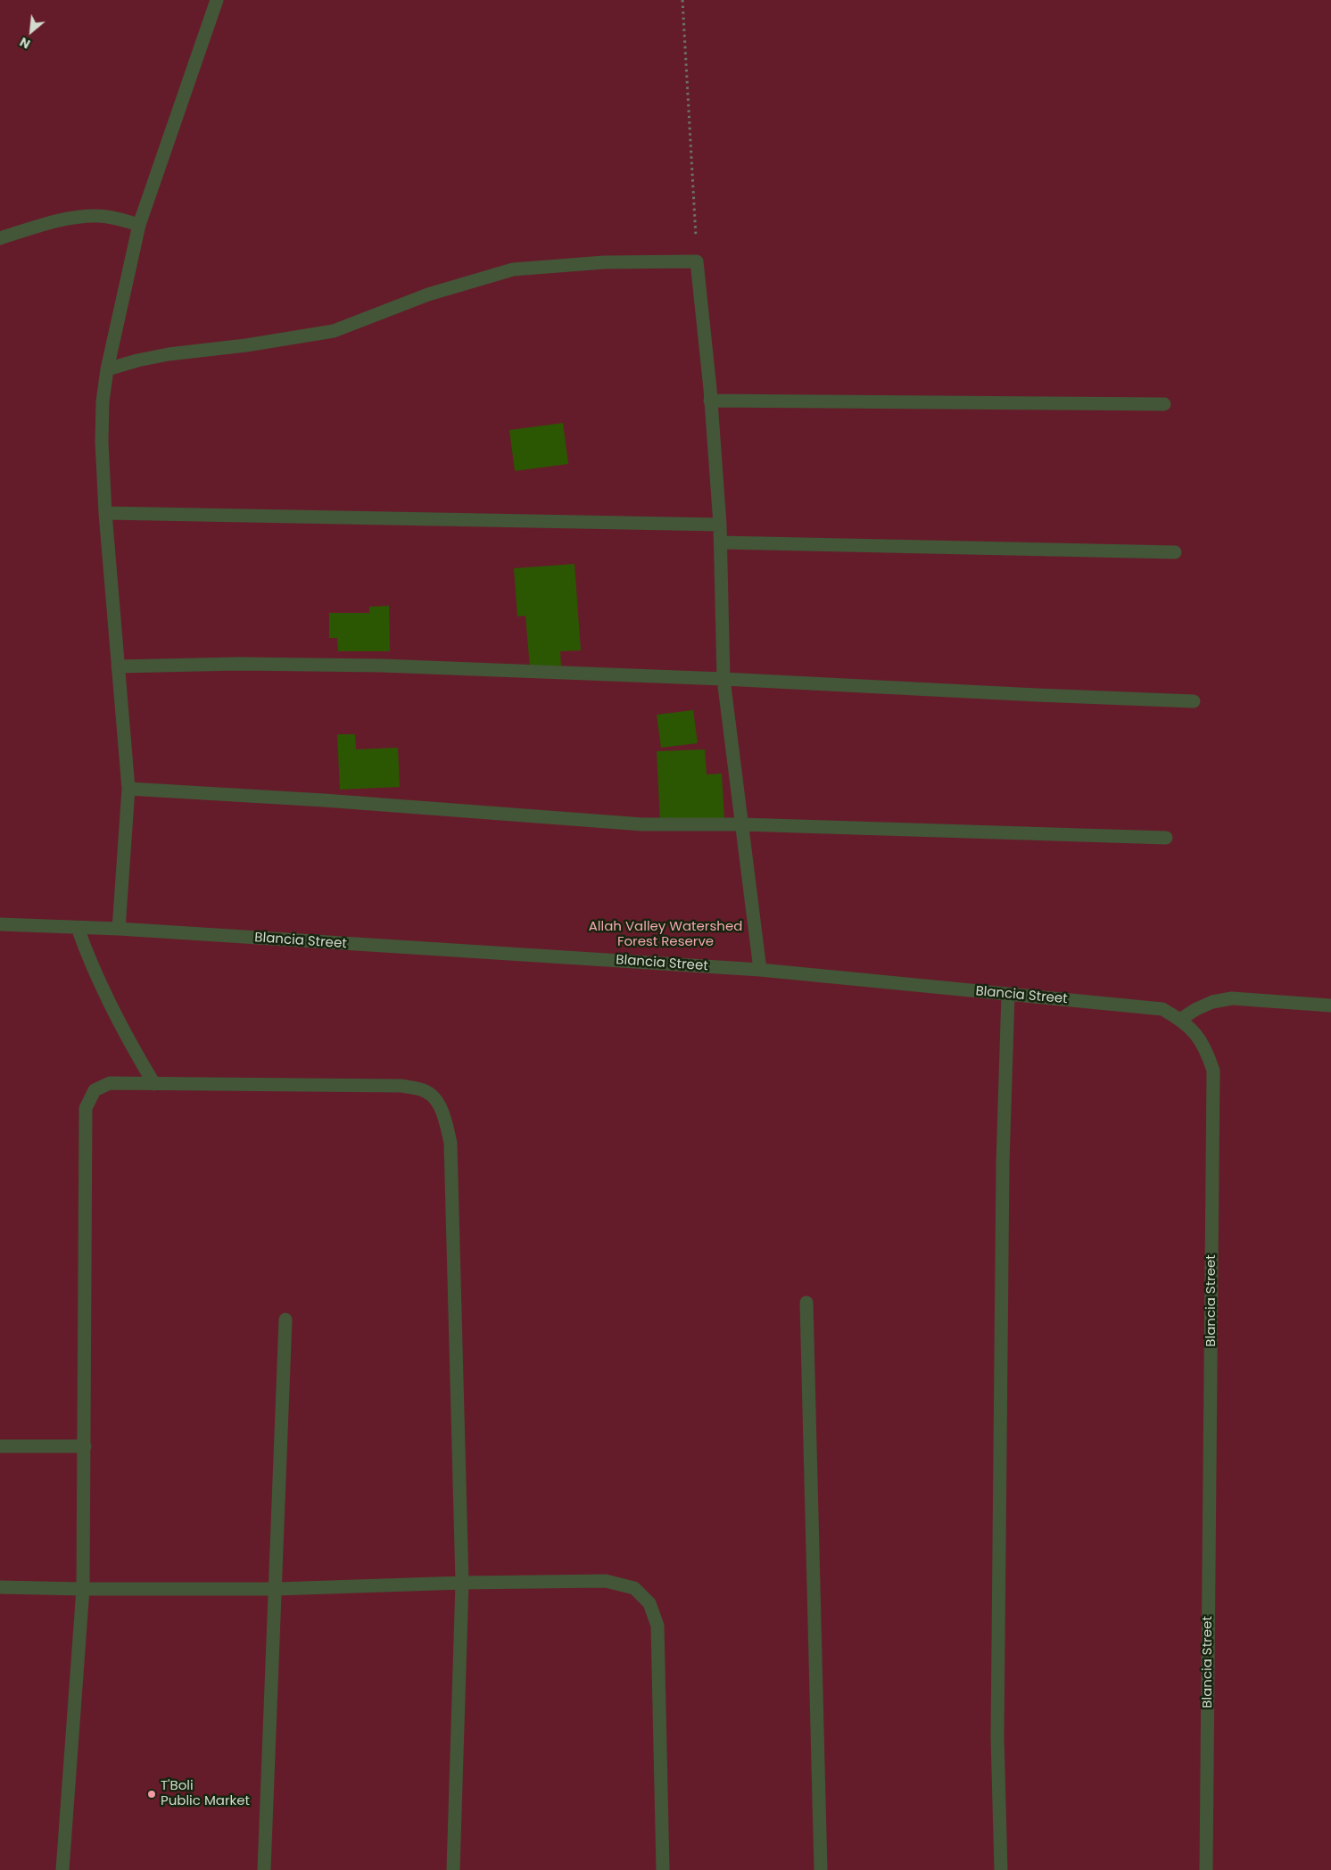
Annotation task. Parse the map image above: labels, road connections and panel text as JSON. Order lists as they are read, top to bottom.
{
  "streets": {
    "street": ["Blancia Street"]
  },
  "parks": ["Allah Valley Watershed Forest Reserve"],
  "places": ["T'Boli Public Market"],
  "north": "bottom left"
}
